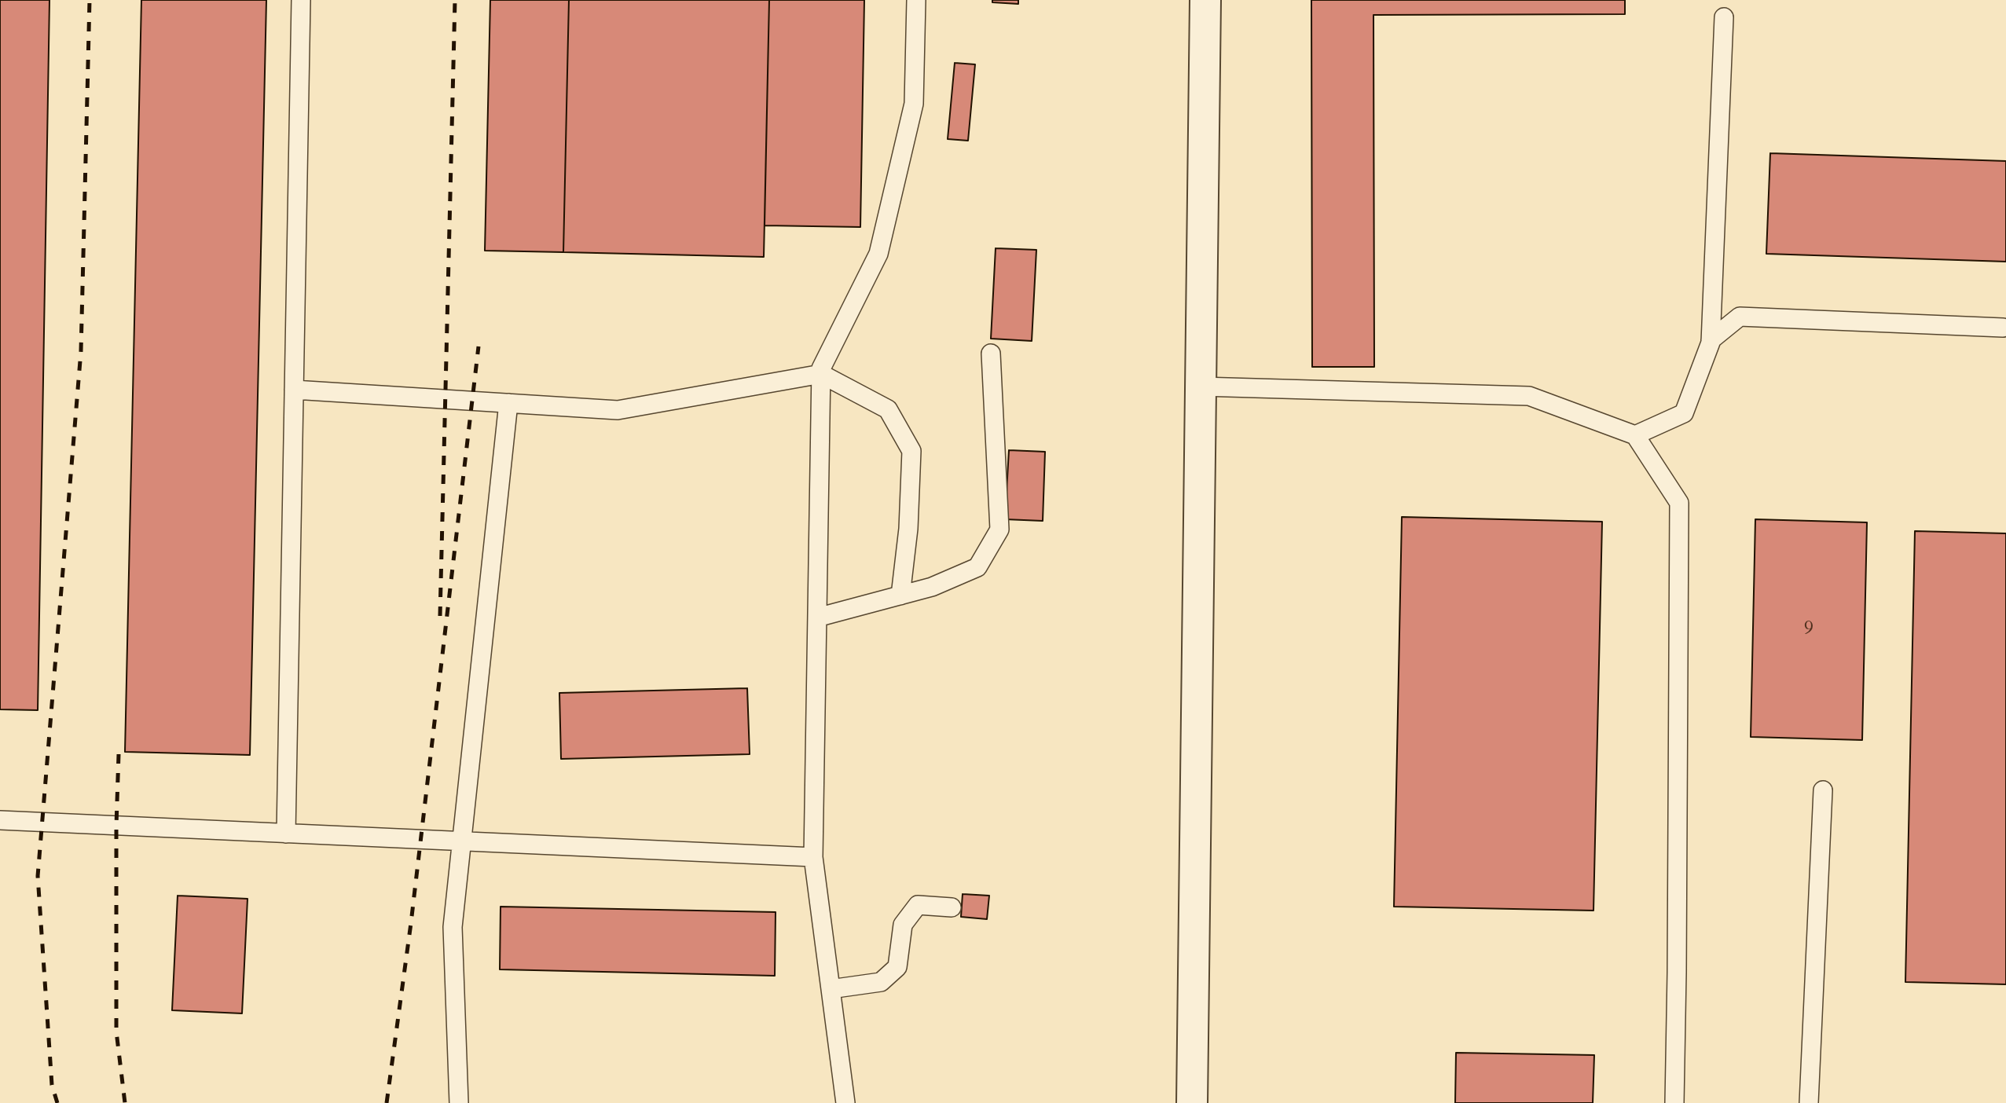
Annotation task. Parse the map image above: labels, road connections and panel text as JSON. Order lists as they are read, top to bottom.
{
  "house_numbers": ["9"]
}
